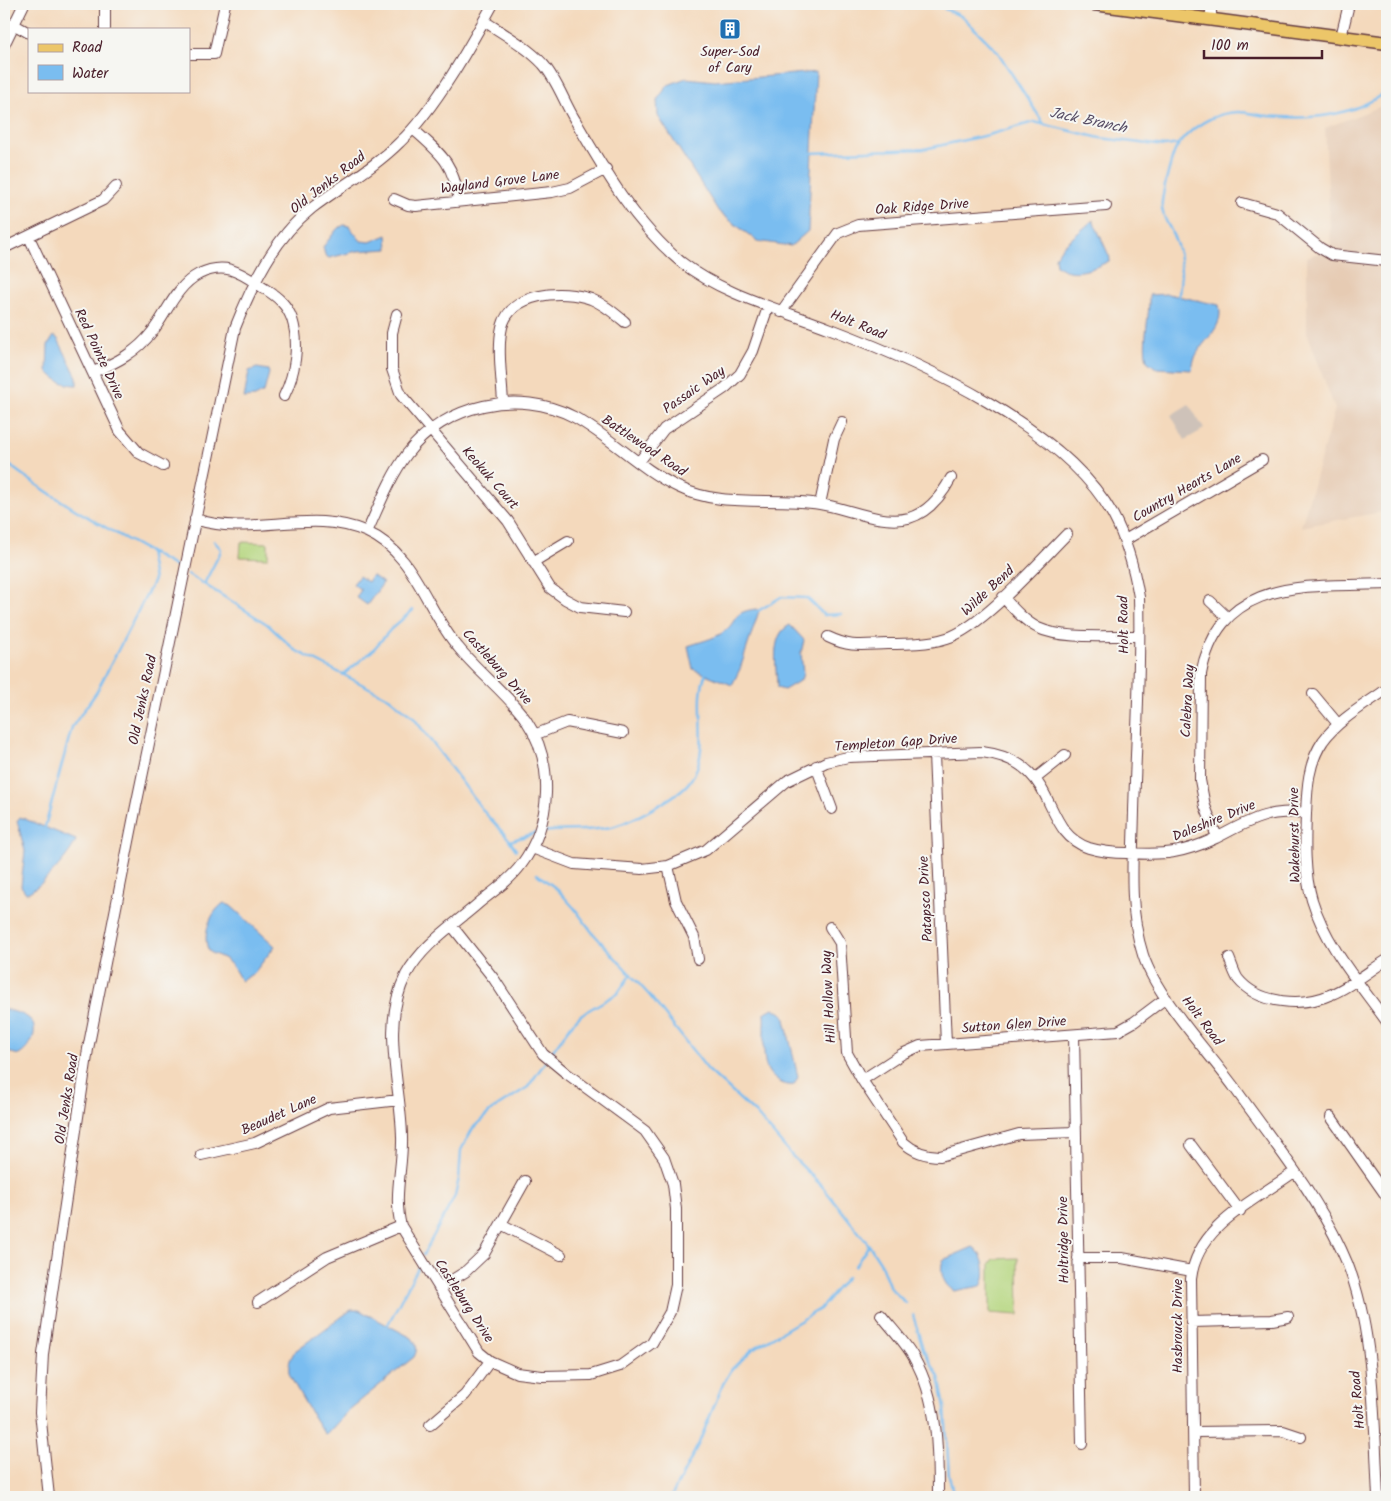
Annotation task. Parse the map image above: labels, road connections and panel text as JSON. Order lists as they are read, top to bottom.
{
  "streets": {
    "street": [
      "Wayland Grove Lane",
      "Old Jenks Road",
      "Oak Ridge Drive",
      "Holt Road",
      "Red Pointe Drive",
      "Passaic Way",
      "Battlewood Road",
      "Keokuk Court",
      "Country Hearts Lane",
      "Wilde Bend",
      "Castleburg Drive",
      "Calebra Way",
      "Templeton Gap Drive",
      "Daleshire Drive",
      "Wakehurst Drive",
      "Patapsco Drive",
      "Hill Hollow Way",
      "Sutton Glen Drive",
      "Beaudet Lane",
      "Holtridge Drive",
      "Hasbrouck Drive"
    ]
  },
  "crossings": [
    ["Wayland Grove Lane", "Holt Road"],
    ["Old Jenks Road", "Holt Road"],
    ["Old Jenks Road", "Castleburg Drive"],
    ["Oak Ridge Drive", "Holt Road"],
    ["Holt Road", "Passaic Way"],
    ["Holt Road", "Country Hearts Lane"],
    ["Holt Road", "Templeton Gap Drive"],
    ["Holt Road", "Daleshire Drive"],
    ["Holt Road", "Sutton Glen Drive"],
    ["Holt Road", "Hasbrouck Drive"],
    ["Passaic Way", "Battlewood Road"],
    ["Battlewood Road", "Keokuk Court"],
    ["Battlewood Road", "Castleburg Drive"],
    ["Castleburg Drive", "Templeton Gap Drive"],
    ["Castleburg Drive", "Beaudet Lane"],
    ["Calebra Way", "Daleshire Drive"],
    ["Templeton Gap Drive", "Daleshire Drive"],
    ["Templeton Gap Drive", "Patapsco Drive"],
    ["Daleshire Drive", "Wakehurst Drive"],
    ["Patapsco Drive", "Sutton Glen Drive"],
    ["Hill Hollow Way", "Sutton Glen Drive"],
    ["Hill Hollow Way", "Holtridge Drive"],
    ["Sutton Glen Drive", "Holtridge Drive"]
  ],
  "water": ["Jack Branch"],
  "places": {
    "building": ["Super-Sod of Cary"]
  },
  "legend": ["Road", "Water"],
  "scale_bar": "100 m"
}
